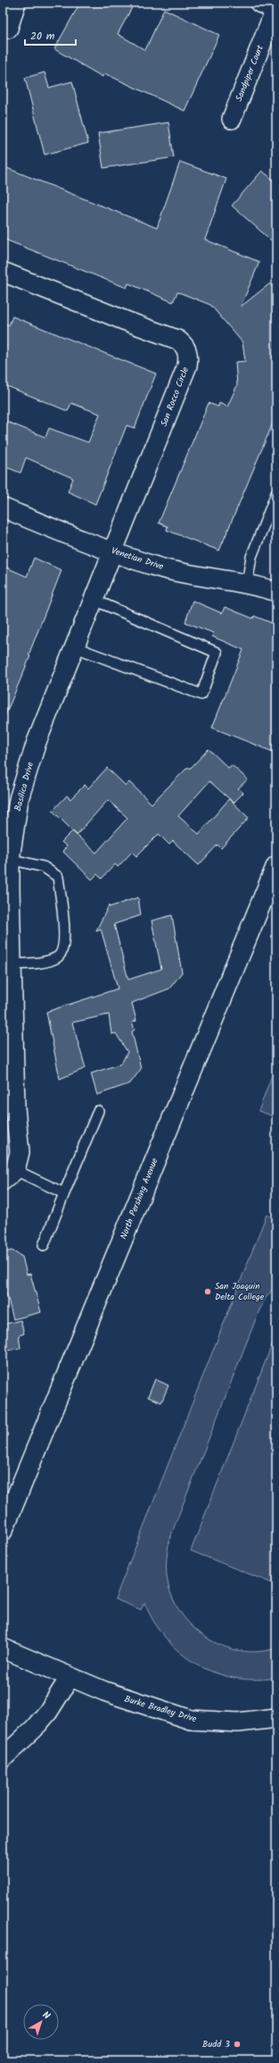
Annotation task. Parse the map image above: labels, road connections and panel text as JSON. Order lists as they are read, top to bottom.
{
  "streets": {
    "main road": ["North Pershing Avenue"],
    "street": [
      "Sandpiper Court",
      "San Rocco Circle",
      "Venetian Drive",
      "Basilica Drive",
      "Burke Bradley Drive"
    ]
  },
  "crossings": [
    ["San Rocco Circle", "Venetian Drive"],
    ["San Rocco Circle", "Basilica Drive"],
    ["Venetian Drive", "Basilica Drive"]
  ],
  "places": ["San Joaquin Delta College", "Budd 3"],
  "scale_bar": "20 m",
  "north": "top right"
}
